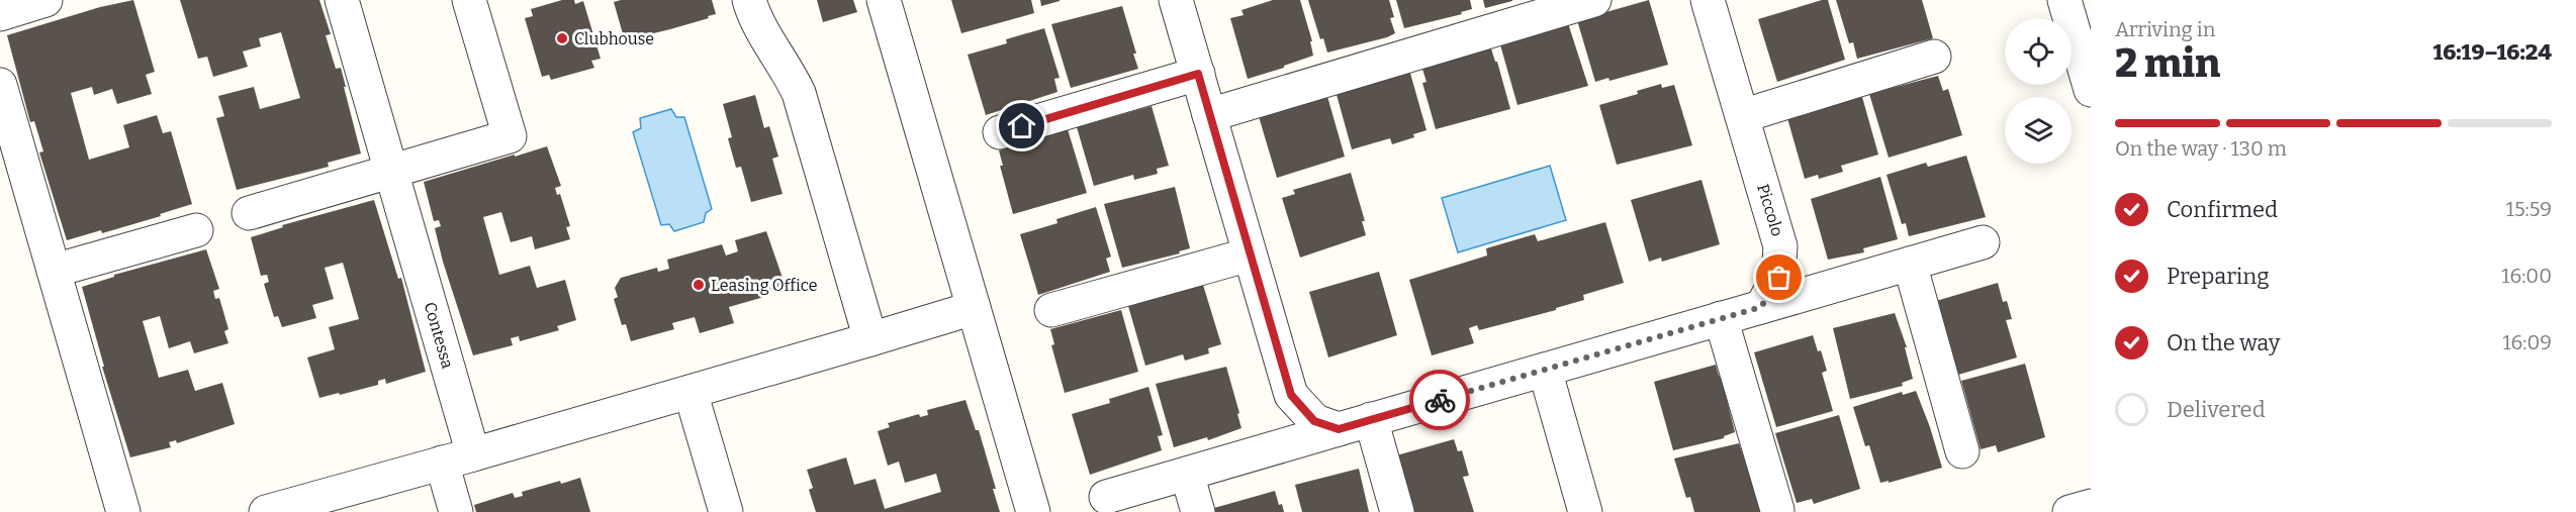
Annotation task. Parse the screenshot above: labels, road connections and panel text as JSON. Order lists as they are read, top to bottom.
{
  "streets": {
    "street": ["Piccolo", "Contessa"]
  },
  "places": ["Clubhouse", "Leasing Office"],
  "page": {
    "heading": ["2 min", "Arriving in", "16:19–16:24"],
    "bar": "On the way · 130 m",
    "list": [
      ["Confirmed", "15:59"],
      ["Preparing", "16:00"],
      ["On the way", "16:09"],
      "Delivered"
    ]
  }
}
